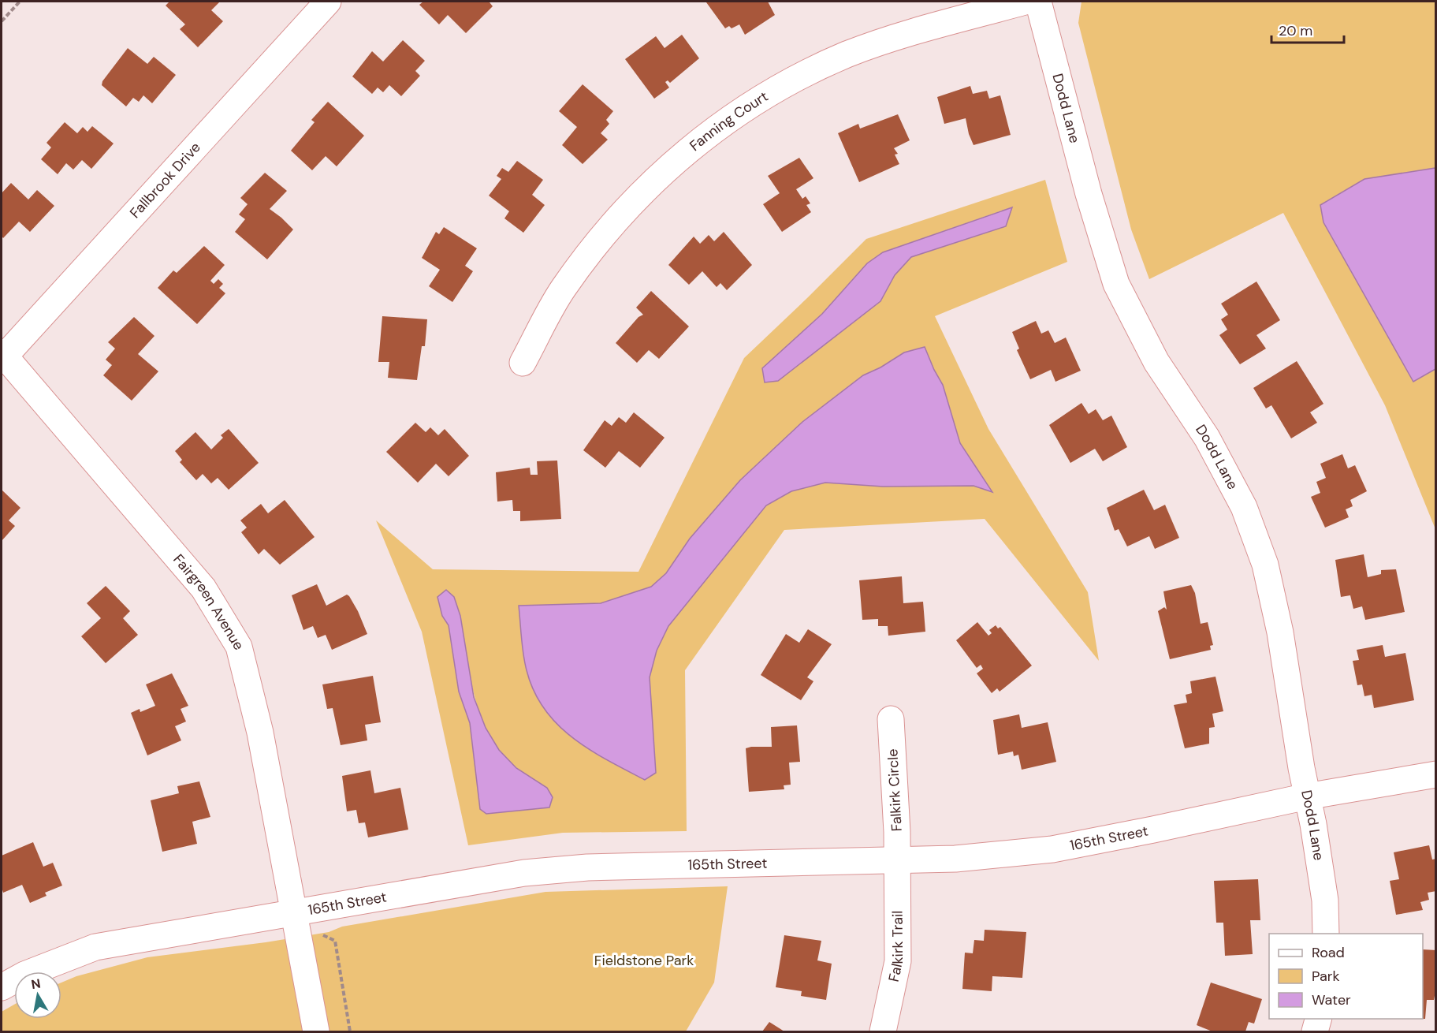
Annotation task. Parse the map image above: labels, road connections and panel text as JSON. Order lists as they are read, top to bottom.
{
  "streets": {
    "street": [
      "Dodd Lane",
      "Fanning Court",
      "Fallbrook Drive",
      "Fairgreen Avenue",
      "Falkirk Circle",
      "165th Street",
      "Falkirk Trail"
    ]
  },
  "crossings": [
    ["Dodd Lane", "165th Street"],
    ["Fallbrook Drive", "Fairgreen Avenue"],
    ["Fairgreen Avenue", "165th Street"],
    ["Falkirk Circle", "165th Street"],
    ["Falkirk Circle", "Falkirk Trail"],
    ["165th Street", "Falkirk Trail"]
  ],
  "parks": ["Fieldstone Park"],
  "legend": ["Road", "Park", "Water"],
  "scale_bar": "20 m",
  "north": "top"
}
